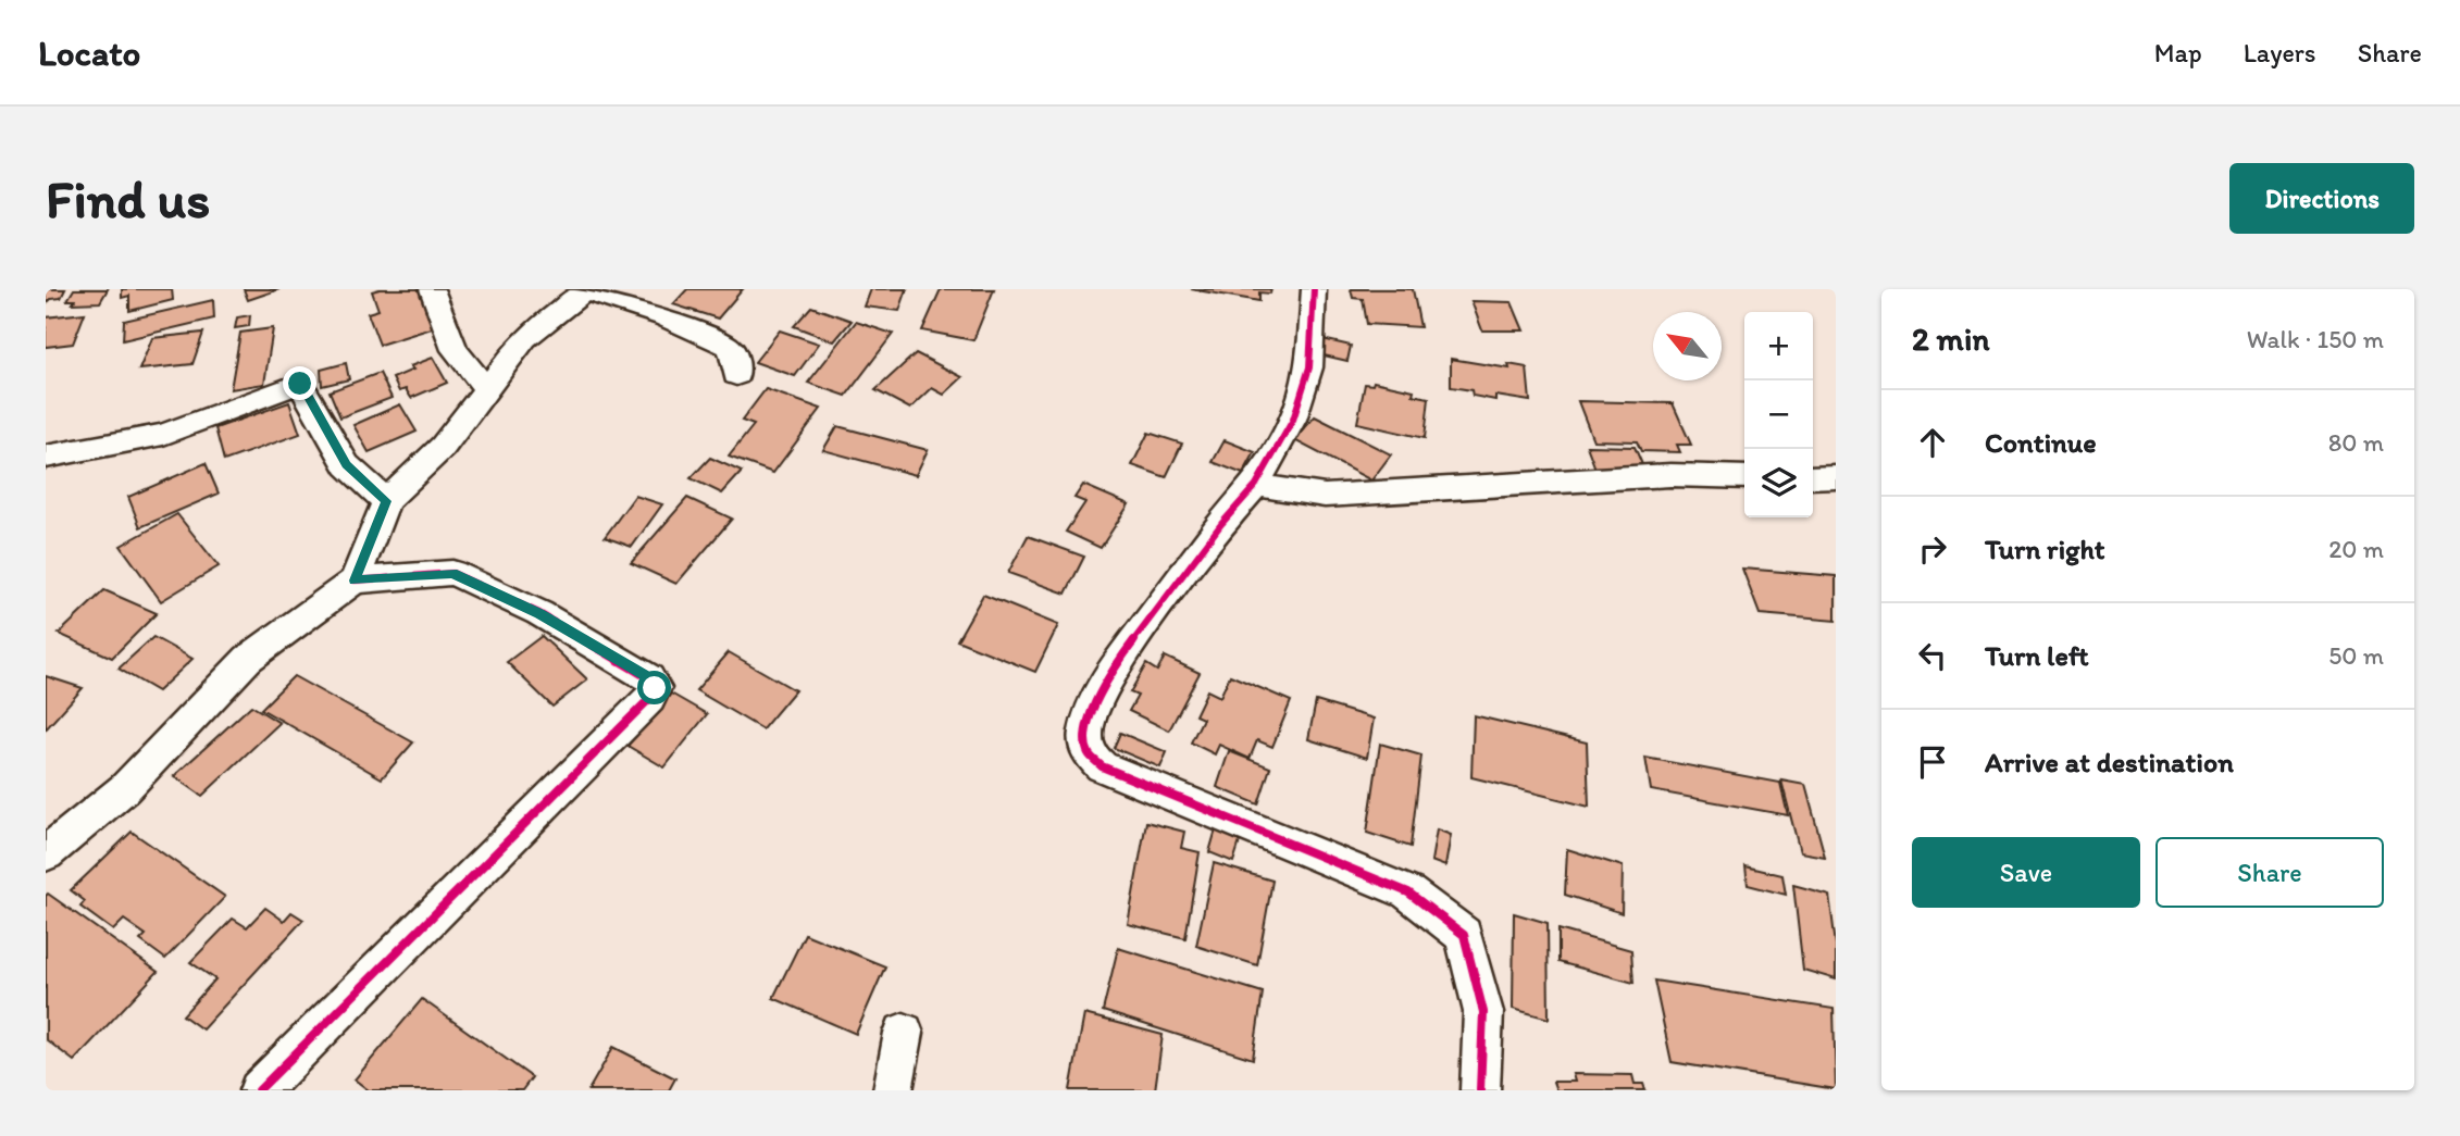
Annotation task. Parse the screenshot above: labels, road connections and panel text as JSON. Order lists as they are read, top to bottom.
{
  "north": "top left",
  "page": {
    "header": "Locato",
    "nav": ["Map", "Layers", "Share"],
    "buttons": [
      "Directions",
      ["Save", "Share"]
    ],
    "title": "Find us",
    "heading": ["2 min", "Walk · 150 m"],
    "map_buttons": ["+", "−"],
    "list": [
      ["Continue", "80 m"],
      ["Turn right", "20 m"],
      ["Turn left", "50 m"],
      "Arrive at destination"
    ]
  }
}
